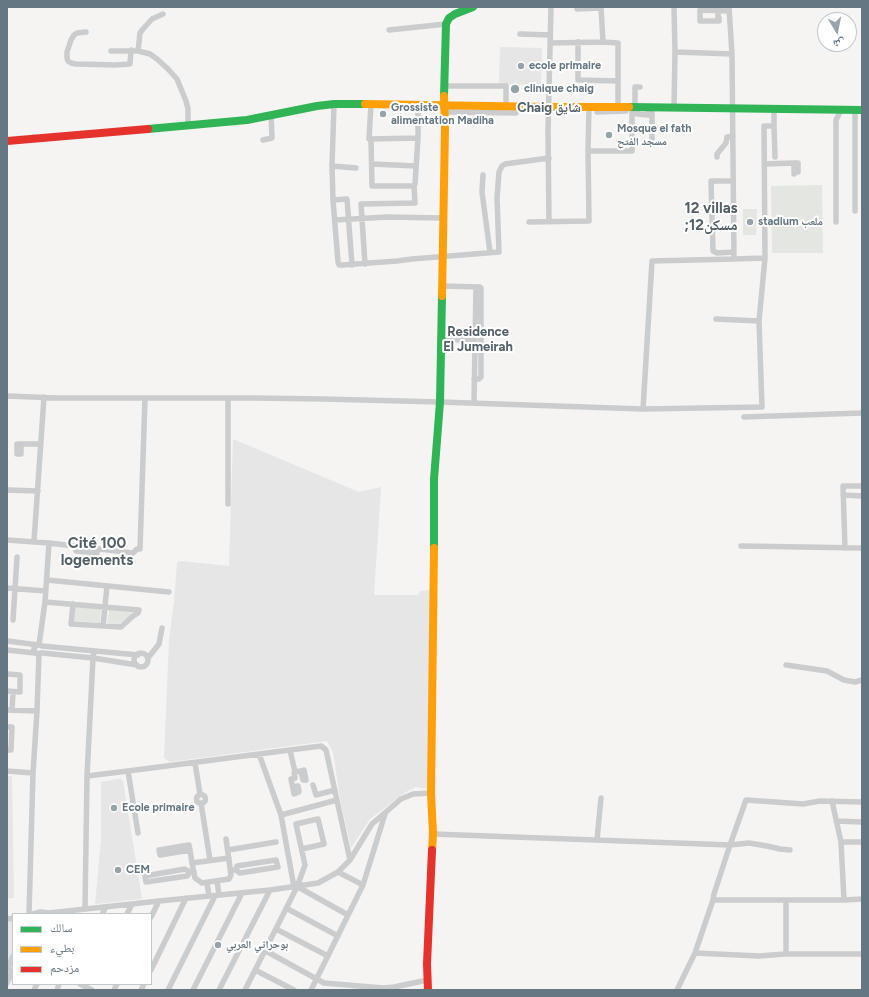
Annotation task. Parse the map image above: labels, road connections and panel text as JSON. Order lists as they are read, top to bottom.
{
  "districts": [
    "Chaig شايق",
    "12 villas ;12مسكن",
    "Residence El Jumeirah",
    "Cité 100 logements"
  ],
  "places": [
    "ecole primaire",
    "clinique chaig",
    "Grossiste alimentation Madiha",
    "Mosque el fath مسجد الفتح",
    "stadium ملعب",
    "Ecole primaire",
    "CEM",
    "بوحراتي العربي"
  ],
  "legend": ["سالك", "بطيء", "مزدحم"],
  "north": "bottom"
}
